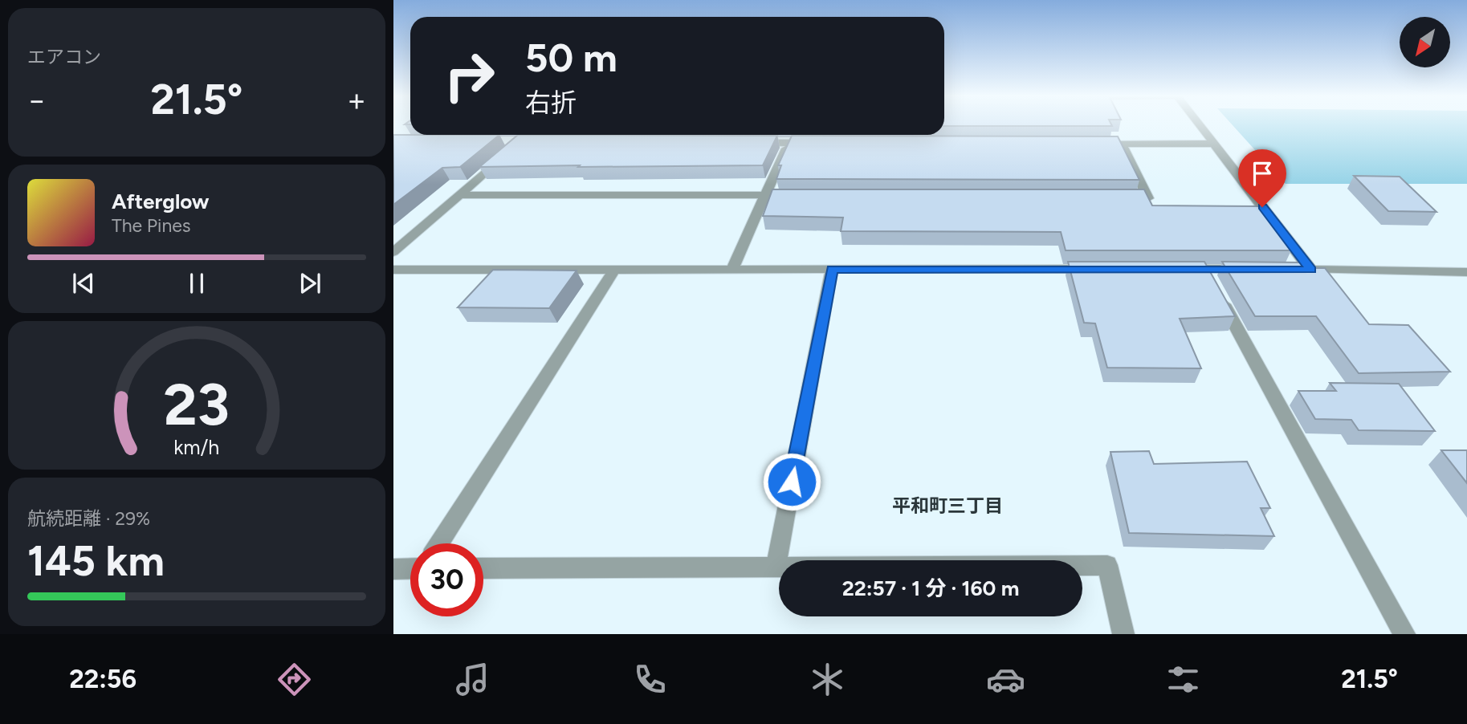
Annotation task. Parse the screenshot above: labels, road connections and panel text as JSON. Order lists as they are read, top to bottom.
{
  "districts": ["平和町三丁目"],
  "north": "bottom left",
  "page": {
    "tile": [
      "エアコン",
      ["航続距離 · 29%", "145 km"]
    ],
    "turn": ["50 m", "右折"],
    "heat": ["−", "21.5°", "+"],
    "song": ["Afterglow", "The Pines"],
    "limit": "30",
    "trip": "22:57 · 1 分 · 160 m",
    "tabs": ["22:56", "21.5°"],
    "gauge": ["23", "km/h"]
  }
}
